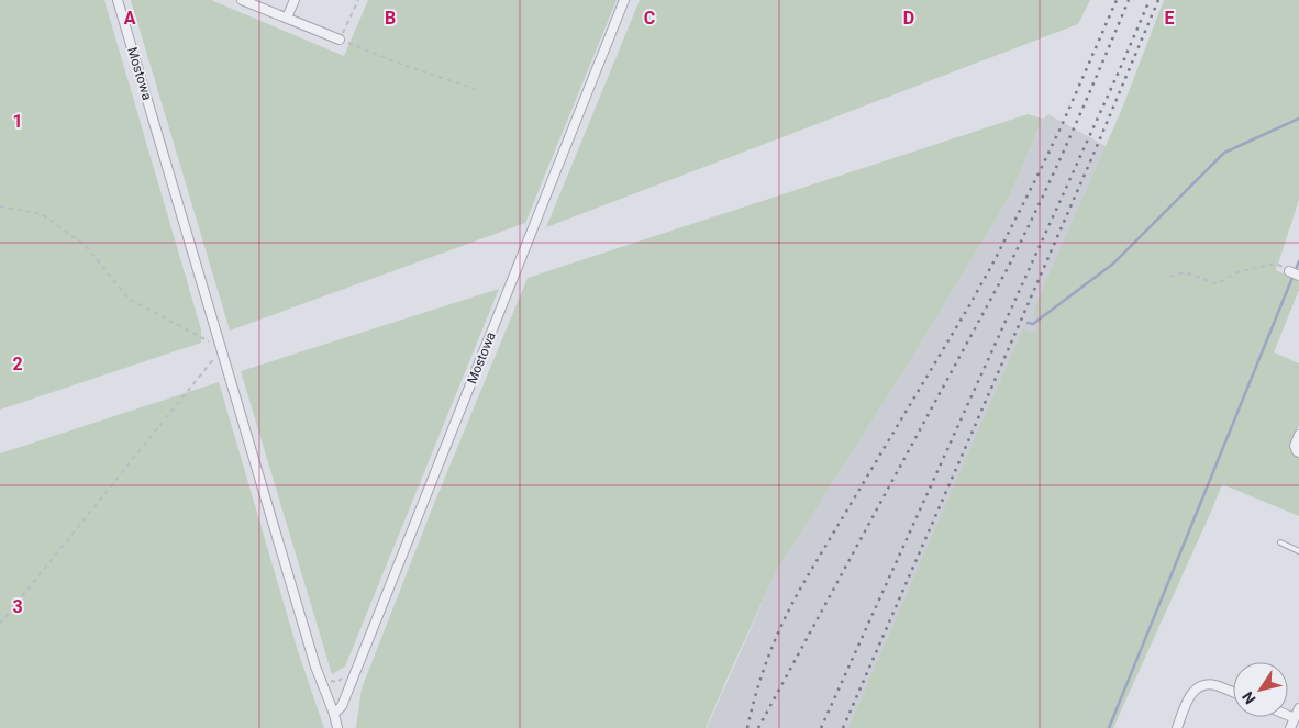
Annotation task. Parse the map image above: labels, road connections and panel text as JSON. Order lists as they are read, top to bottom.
{
  "streets": {
    "street": ["Mostowa"]
  },
  "north": "bottom left",
  "grid": {
    "columns": [
      "A",
      "B",
      "C",
      "D",
      "E"
    ],
    "rows": ["1", "2", "3"]
  }
}
